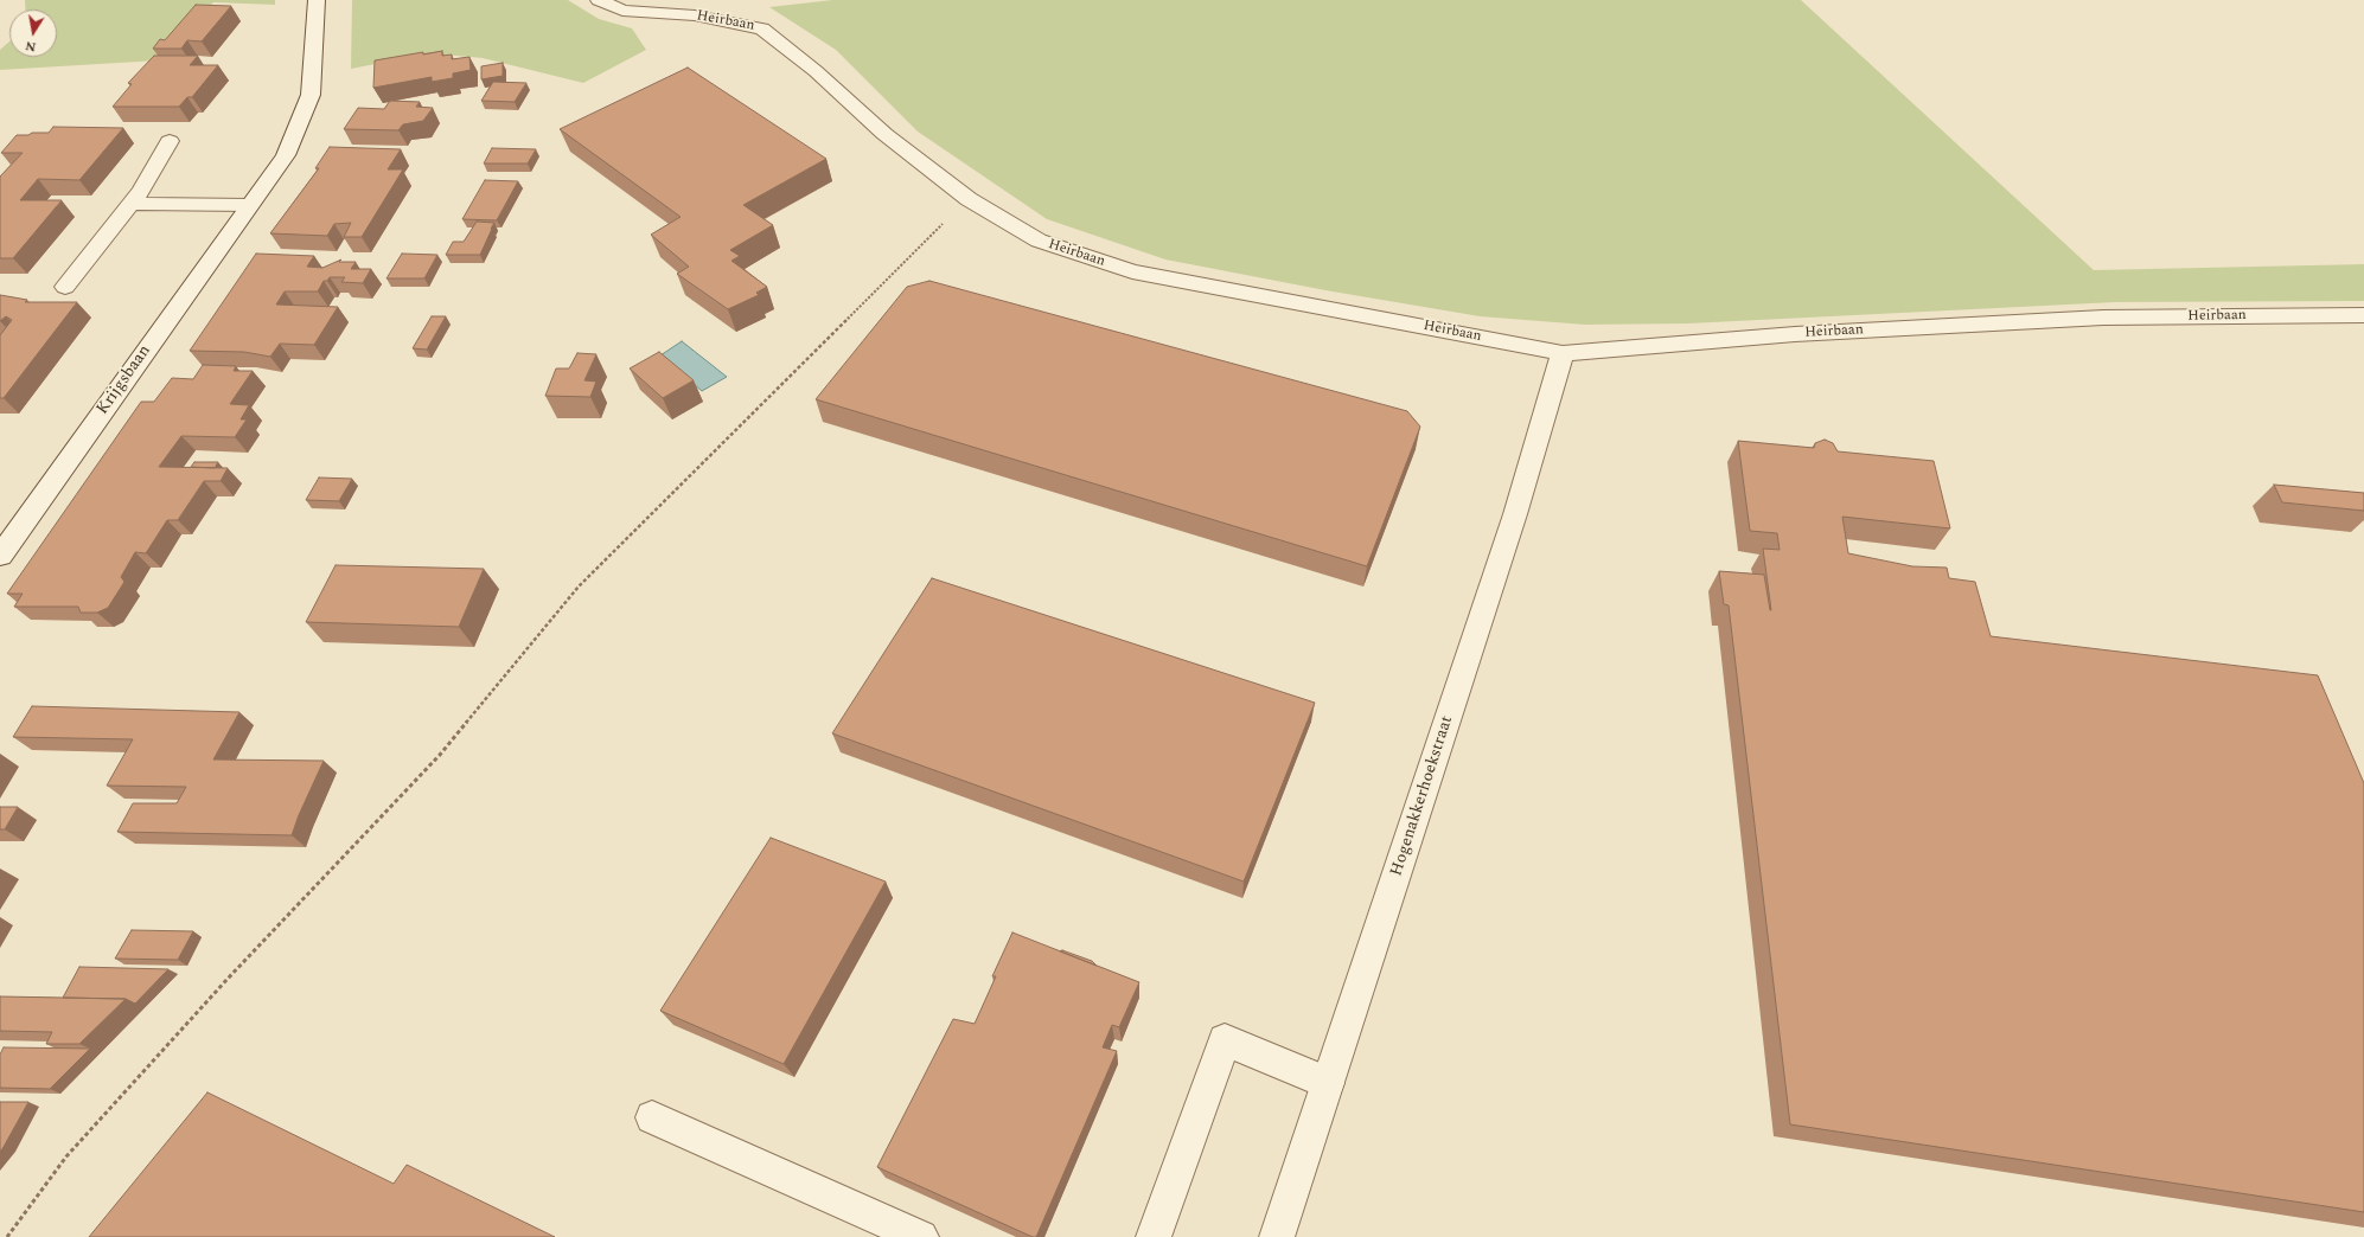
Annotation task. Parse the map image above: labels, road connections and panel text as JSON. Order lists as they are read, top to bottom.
{
  "streets": {
    "street": ["Heirbaan", "Krijgsbaan", "Hogenakkerhoekstraat"]
  },
  "crossings": [
    ["Heirbaan", "Hogenakkerhoekstraat"]
  ],
  "north": "bottom"
}
